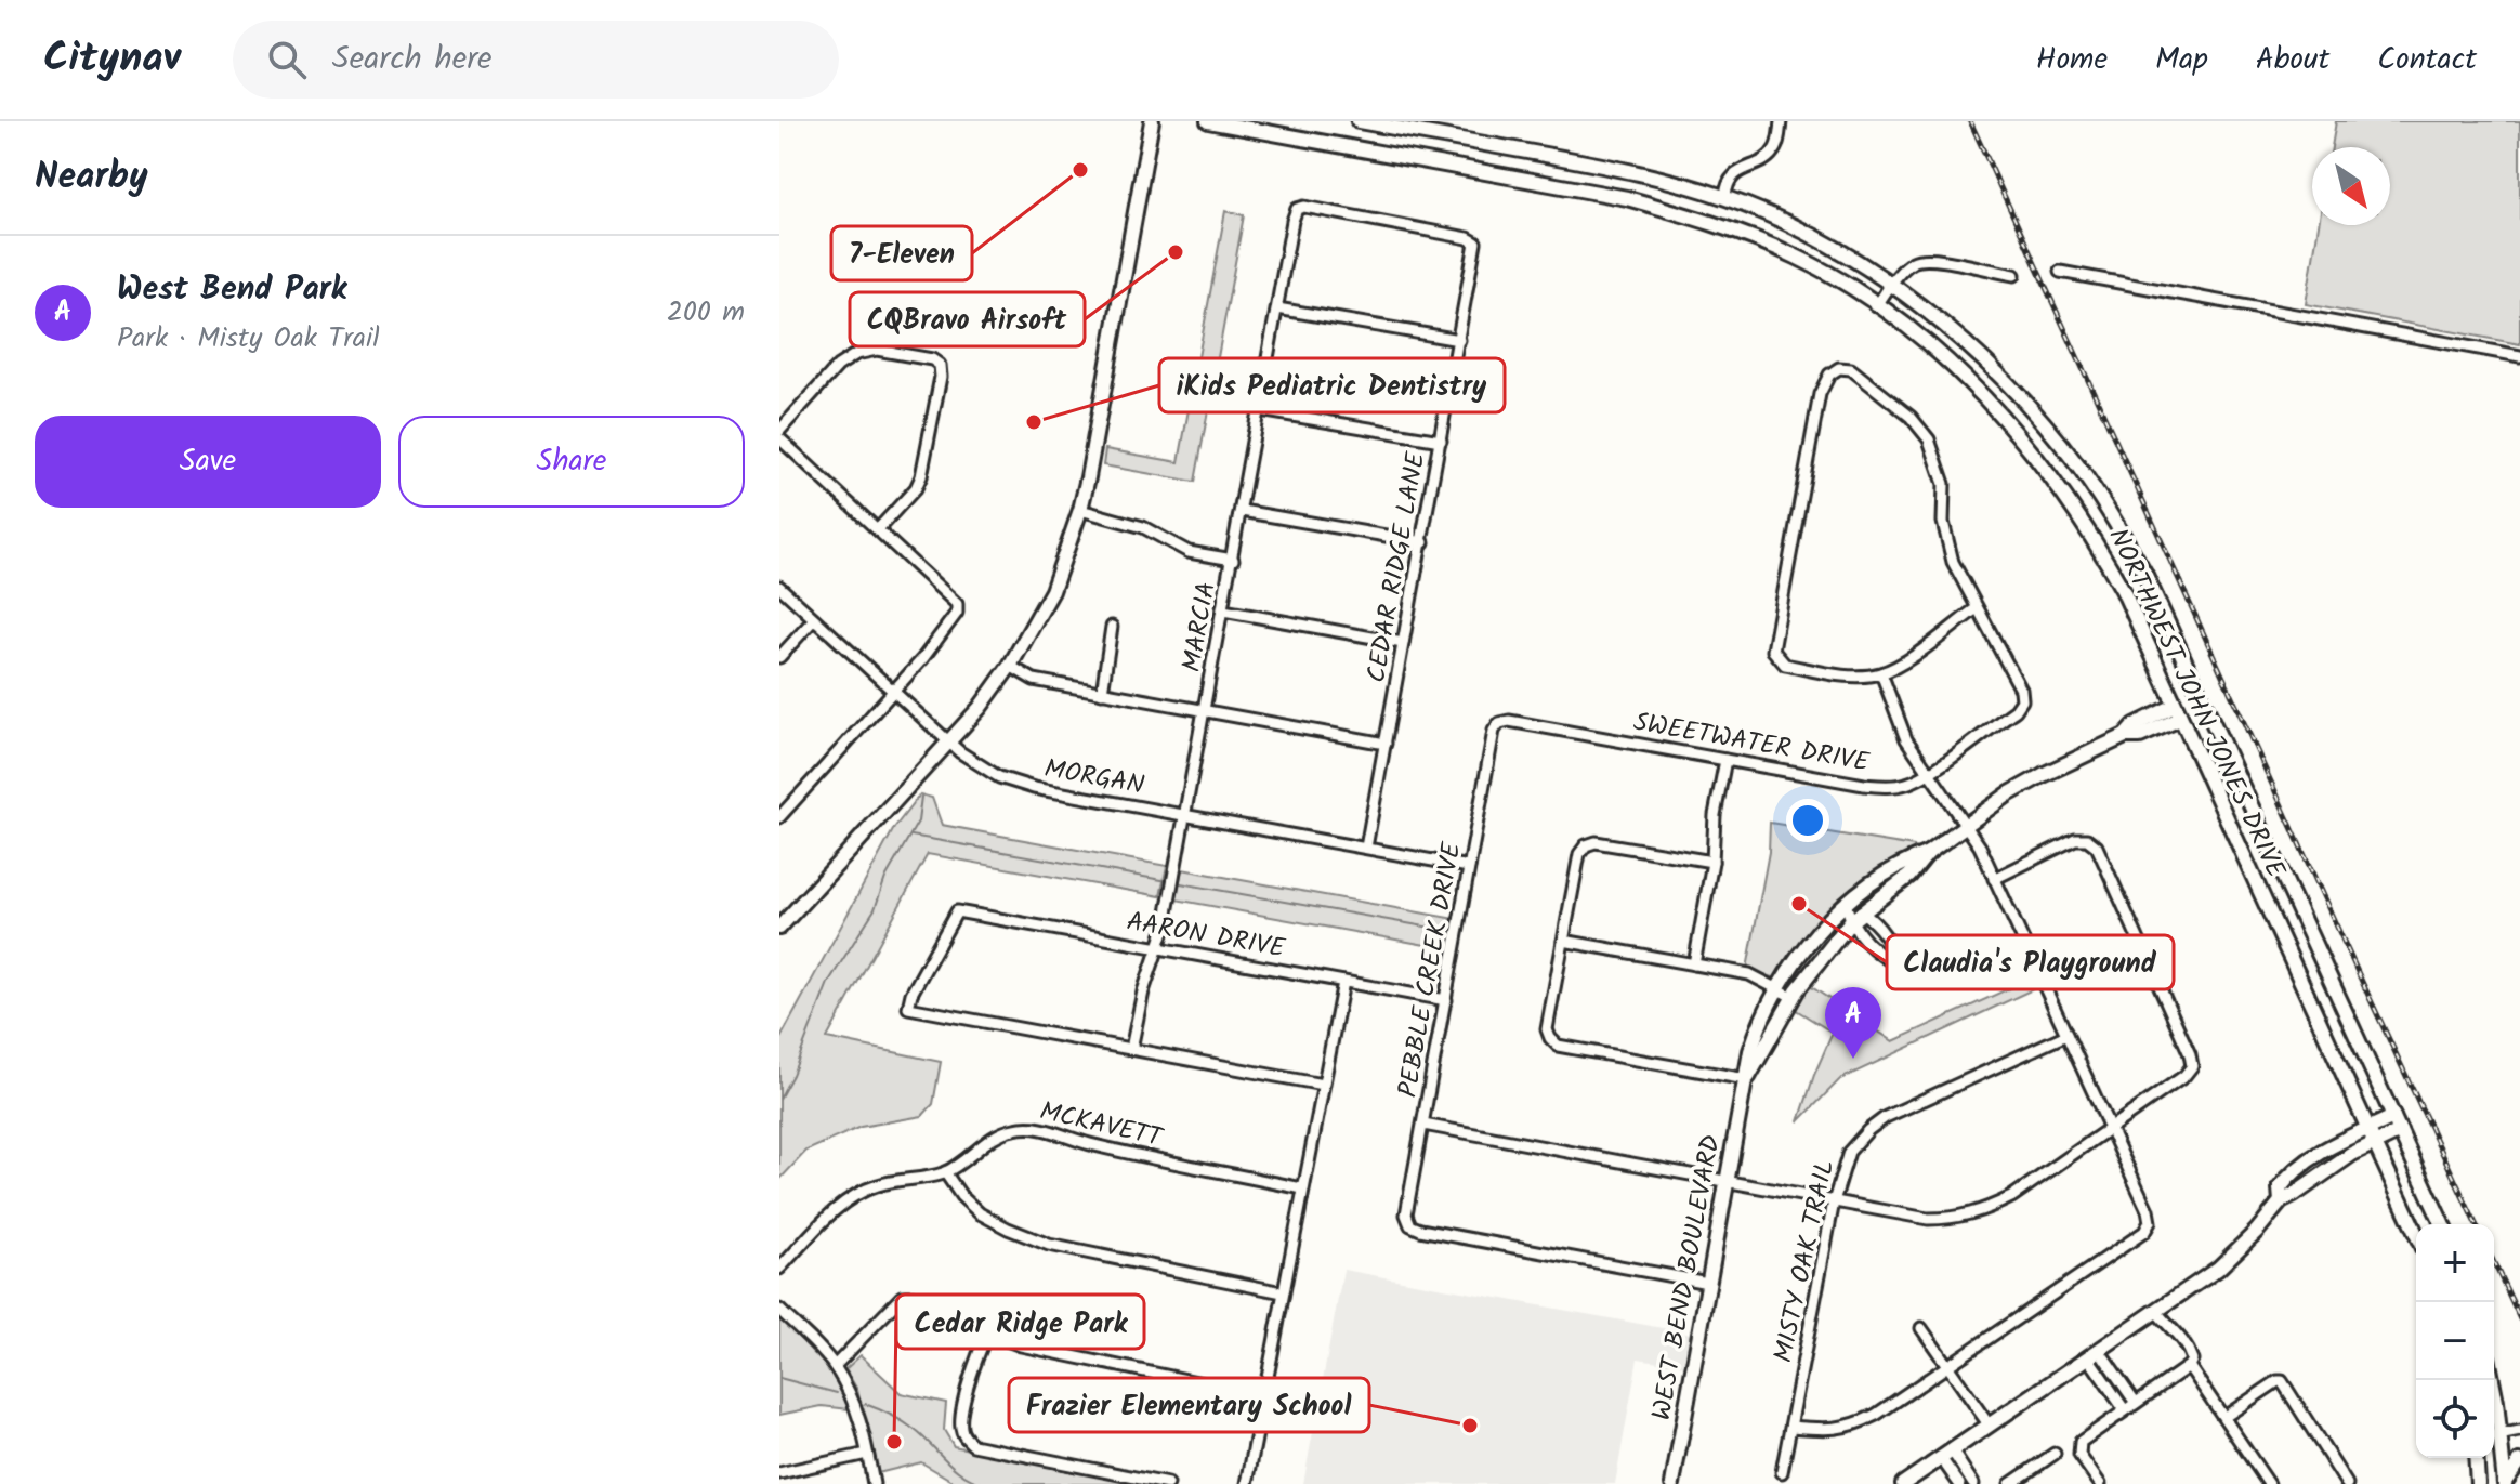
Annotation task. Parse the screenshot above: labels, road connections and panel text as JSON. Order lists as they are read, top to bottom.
{
  "streets": {
    "main road": ["NORTHWEST JOHN JONES DRIVE", "WEST BEND BOULEVARD"],
    "street": [
      "CEDAR RIDGE LANE",
      "MARCIA",
      "SWEETWATER DRIVE",
      "MORGAN",
      "AARON DRIVE",
      "PEBBLE CREEK DRIVE",
      "MCKAVETT",
      "MISTY OAK TRAIL"
    ]
  },
  "crossings": [
    ["CEDAR RIDGE LANE", "MARCIA"],
    ["CEDAR RIDGE LANE", "MORGAN"],
    ["MARCIA", "MORGAN"],
    ["MARCIA", "AARON DRIVE"],
    ["NORTHWEST JOHN JONES DRIVE", "WEST BEND BOULEVARD"],
    ["SWEETWATER DRIVE", "PEBBLE CREEK DRIVE"],
    ["MORGAN", "PEBBLE CREEK DRIVE"],
    ["AARON DRIVE", "PEBBLE CREEK DRIVE"],
    ["PEBBLE CREEK DRIVE", "WEST BEND BOULEVARD"]
  ],
  "places": [
    "7-Eleven",
    "CQBravo Airsoft",
    "iKids Pediatric Dentistry",
    "Claudia's Playground",
    "Frazier Elementary School",
    "Cedar Ridge Park"
  ],
  "north": "bottom right",
  "page": {
    "header": "Citynav",
    "search": "Search here",
    "nav": [
      "Home",
      "Map",
      "About",
      "Contact"
    ],
    "heading": "Nearby",
    "list": [
      {
        "mark": "A",
        "name": "West Bend Park",
        "note": "Park · Misty Oak Trail",
        "value": "200 m"
      }
    ],
    "buttons": ["Save", "Share"],
    "pins": "A",
    "map_buttons": ["+", "−"]
  }
}
